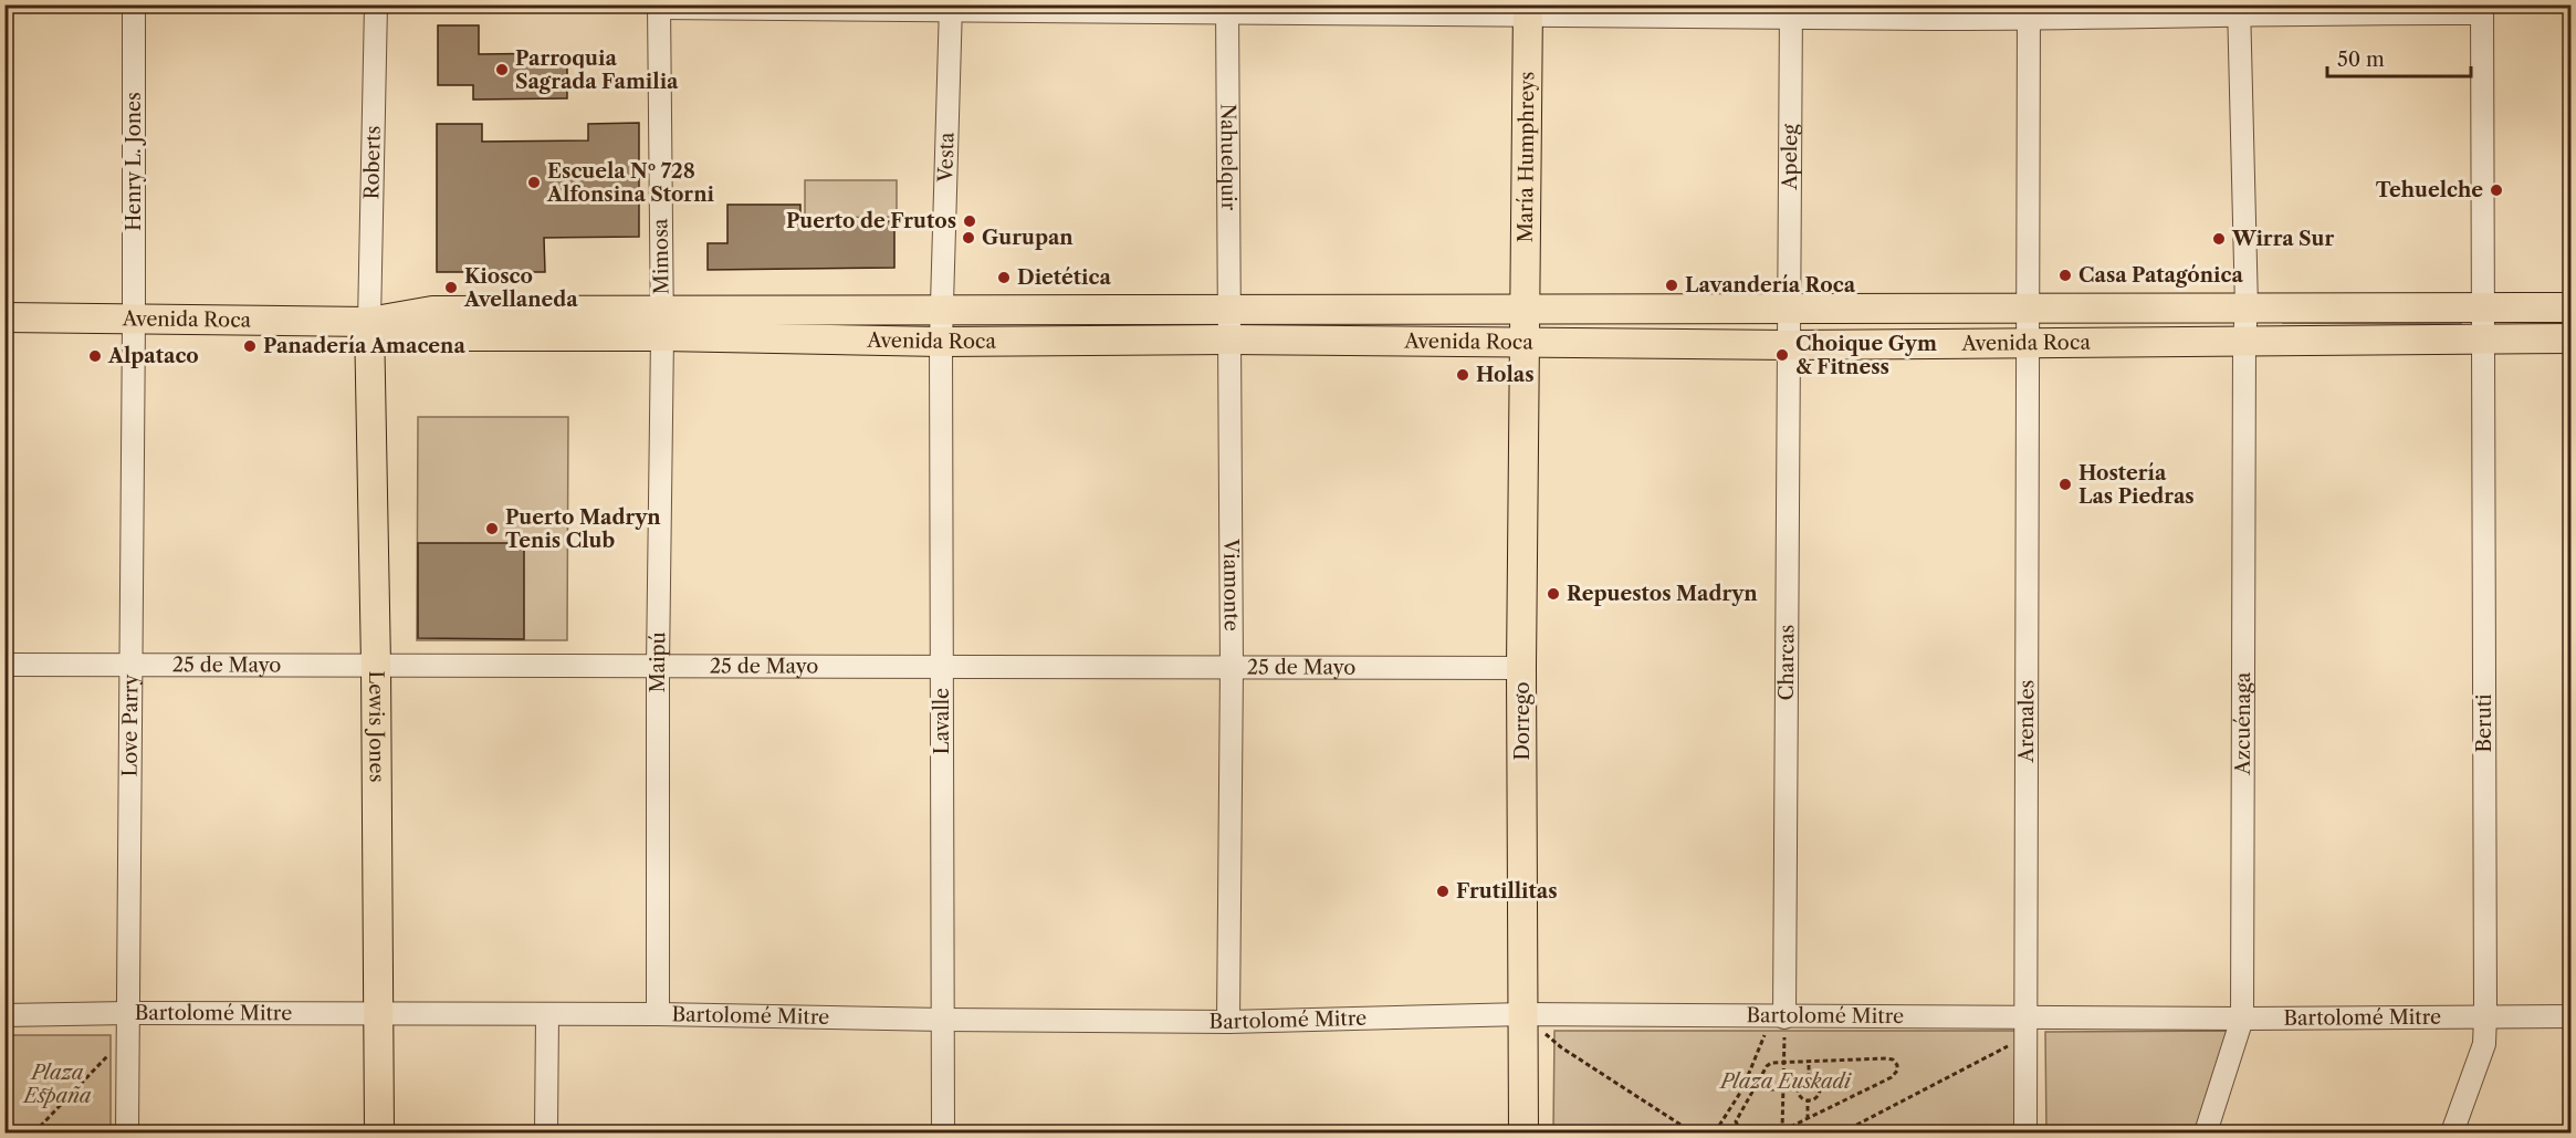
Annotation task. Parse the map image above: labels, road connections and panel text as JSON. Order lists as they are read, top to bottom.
{
  "streets": {
    "main road": [
      "María Humphreys",
      "Avenida Roca",
      "Dorrego",
      "Lewis Jones"
    ],
    "street": [
      "Vesta",
      "Nahuelquir",
      "Apeleg",
      "Henry L. Jones",
      "Roberts",
      "Mimosa",
      "Viamonte",
      "Maipú",
      "Charcas",
      "25 de Mayo",
      "Lavalle",
      "Arenales",
      "Azcuénaga",
      "Beruti",
      "Love Parry",
      "Bartolomé Mitre"
    ]
  },
  "crossings": [
    ["Vesta", "Avenida Roca"],
    ["Vesta", "Lavalle"],
    ["Nahuelquir", "Avenida Roca"],
    ["Nahuelquir", "Viamonte"],
    ["María Humphreys", "Avenida Roca"],
    ["María Humphreys", "Dorrego"],
    ["Apeleg", "Avenida Roca"],
    ["Apeleg", "Charcas"],
    ["Henry L. Jones", "Avenida Roca"],
    ["Henry L. Jones", "Love Parry"],
    ["Roberts", "Avenida Roca"],
    ["Roberts", "Lewis Jones"],
    ["Mimosa", "Avenida Roca"],
    ["Mimosa", "Maipú"],
    ["Avenida Roca", "Viamonte"],
    ["Avenida Roca", "Maipú"],
    ["Avenida Roca", "Charcas"],
    ["Avenida Roca", "Lavalle"],
    ["Avenida Roca", "Dorrego"],
    ["Avenida Roca", "Arenales"],
    ["Avenida Roca", "Azcuénaga"],
    ["Avenida Roca", "Beruti"],
    ["Avenida Roca", "Love Parry"],
    ["Avenida Roca", "Lewis Jones"],
    ["Viamonte", "25 de Mayo"],
    ["Viamonte", "Bartolomé Mitre"],
    ["Maipú", "25 de Mayo"],
    ["Maipú", "Bartolomé Mitre"],
    ["Charcas", "Bartolomé Mitre"],
    ["25 de Mayo", "Lavalle"],
    ["25 de Mayo", "Dorrego"],
    ["25 de Mayo", "Love Parry"],
    ["25 de Mayo", "Lewis Jones"],
    ["Lavalle", "Bartolomé Mitre"],
    ["Dorrego", "Bartolomé Mitre"],
    ["Arenales", "Bartolomé Mitre"],
    ["Azcuénaga", "Bartolomé Mitre"],
    ["Beruti", "Bartolomé Mitre"],
    ["Love Parry", "Bartolomé Mitre"],
    ["Lewis Jones", "Bartolomé Mitre"]
  ],
  "parks": ["Plaza España", "Plaza Euskadi"],
  "places": [
    "Parroquia Sagrada Familia",
    "Escuela Nº 728 Alfonsina Storni",
    "Tehuelche",
    "Puerto de Frutos",
    "Gurupan",
    "Wirra Sur",
    "Casa Patagónica",
    "Dietética",
    "Lavandería Roca",
    "Kiosco Avellaneda",
    "Panadería Amacena",
    "Choique Gym & Fitness",
    "Alpataco",
    "Holas",
    "Hostería Las Piedras",
    "Puerto Madryn Tenis Club",
    "Repuestos Madryn",
    "Frutillitas"
  ],
  "scale_bar": "50 m"
}
